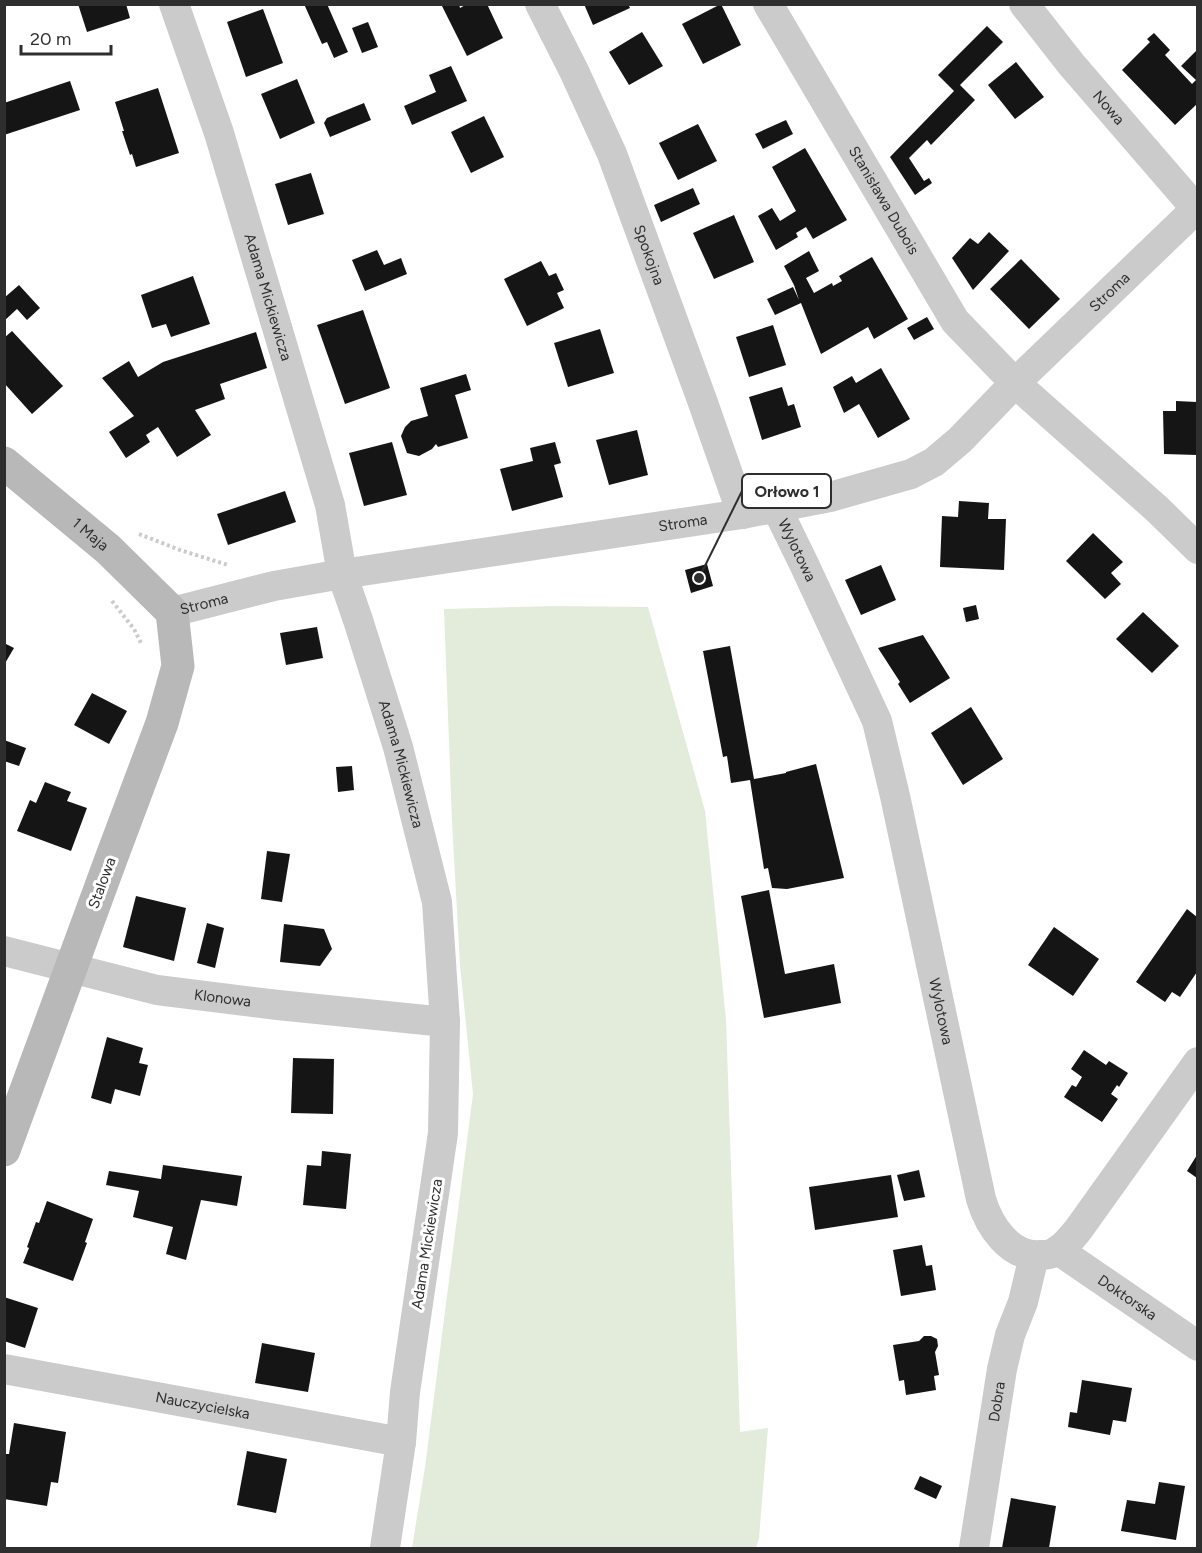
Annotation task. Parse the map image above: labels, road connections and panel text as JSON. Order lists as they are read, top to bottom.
{
  "streets": {
    "street": [
      "Nowa",
      "Stanisława Dubois",
      "Spokojna",
      "Stroma",
      "Adama Mickiewicza",
      "1 Maja",
      "Wylotowa",
      "Stalowa",
      "Klonowa",
      "Doktorska",
      "Dobra",
      "Nauczycielska"
    ]
  },
  "crossings": [
    ["Nowa", "Stroma"],
    ["Stanisława Dubois", "Stroma"],
    ["Spokojna", "Stroma"],
    ["Stroma", "Adama Mickiewicza"],
    ["Stroma", "1 Maja"],
    ["Stroma", "Wylotowa"],
    ["Stroma", "Stalowa"],
    ["Adama Mickiewicza", "Klonowa"],
    ["Adama Mickiewicza", "Nauczycielska"],
    ["1 Maja", "Stalowa"],
    ["Wylotowa", "Doktorska"],
    ["Wylotowa", "Dobra"],
    ["Stalowa", "Klonowa"],
    ["Doktorska", "Dobra"]
  ],
  "places": ["Orłowo 1"],
  "scale_bar": "20 m"
}
